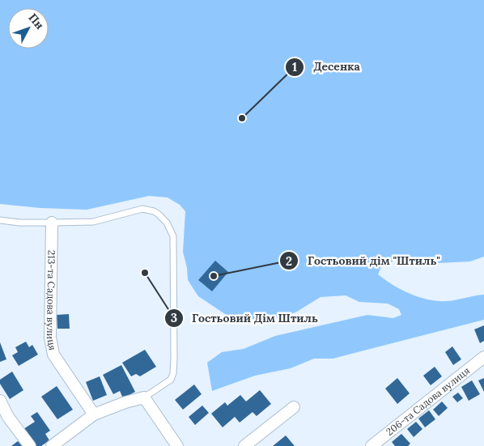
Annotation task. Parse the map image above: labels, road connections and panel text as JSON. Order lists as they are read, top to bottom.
{
  "streets": {
    "street": ["213-та Садова вулиця", "206-та Садова вулиця"]
  },
  "places": ["Десенка", "Гостьовий Дім Штиль", "Гостьовий дім \"Штиль\""],
  "north": "top right"
}
